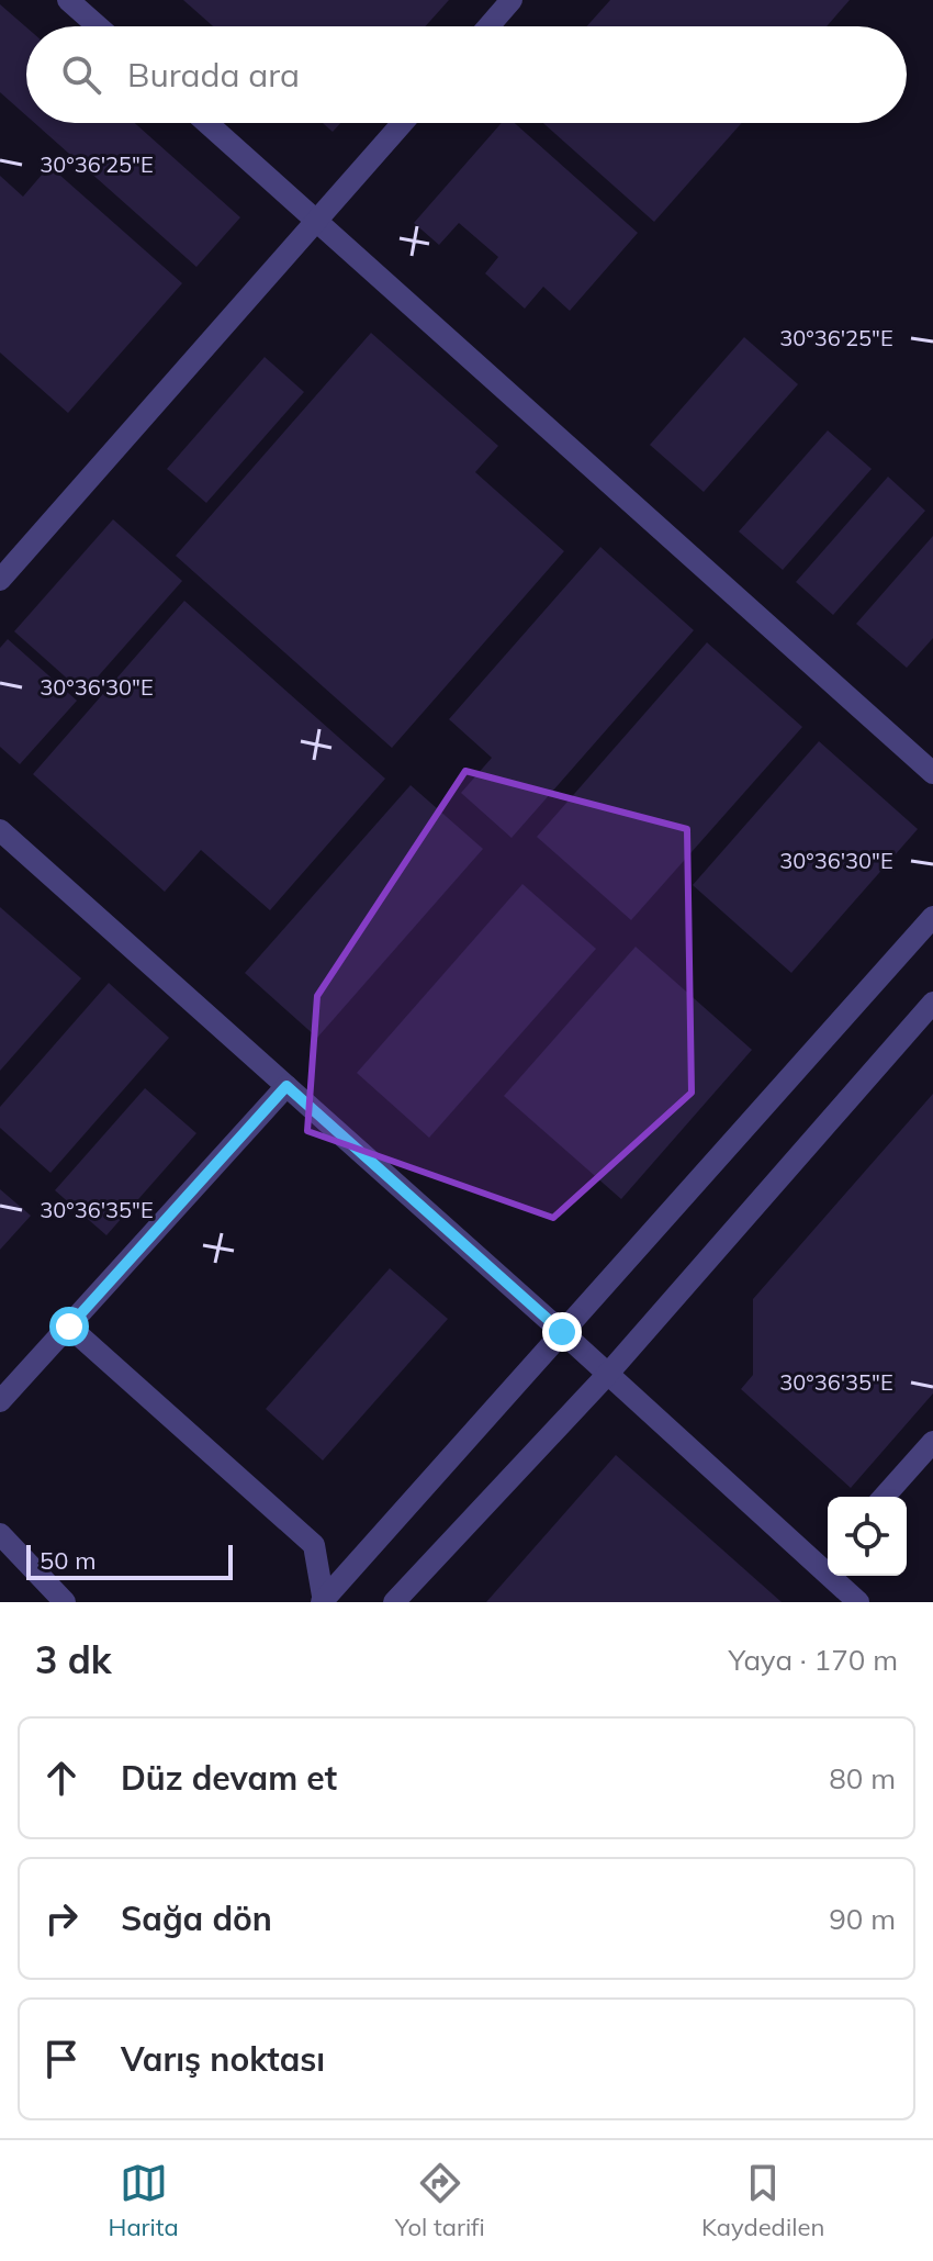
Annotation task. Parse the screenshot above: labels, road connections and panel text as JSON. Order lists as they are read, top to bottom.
{
  "scale_bar": "50 m",
  "page": {
    "search": "Burada ara",
    "scale": "50 m",
    "heading": ["3 dk", "Yaya · 170 m"],
    "list": [
      ["Düz devam et", "80 m"],
      ["Sağa dön", "90 m"],
      "Varış noktası"
    ],
    "nav": ["Harita", "Yol tarifi", "Kaydedilen"]
  },
  "coordinates": ["30°36'25\"E", "30°36'30\"E", "30°36'35\"E"]
}
